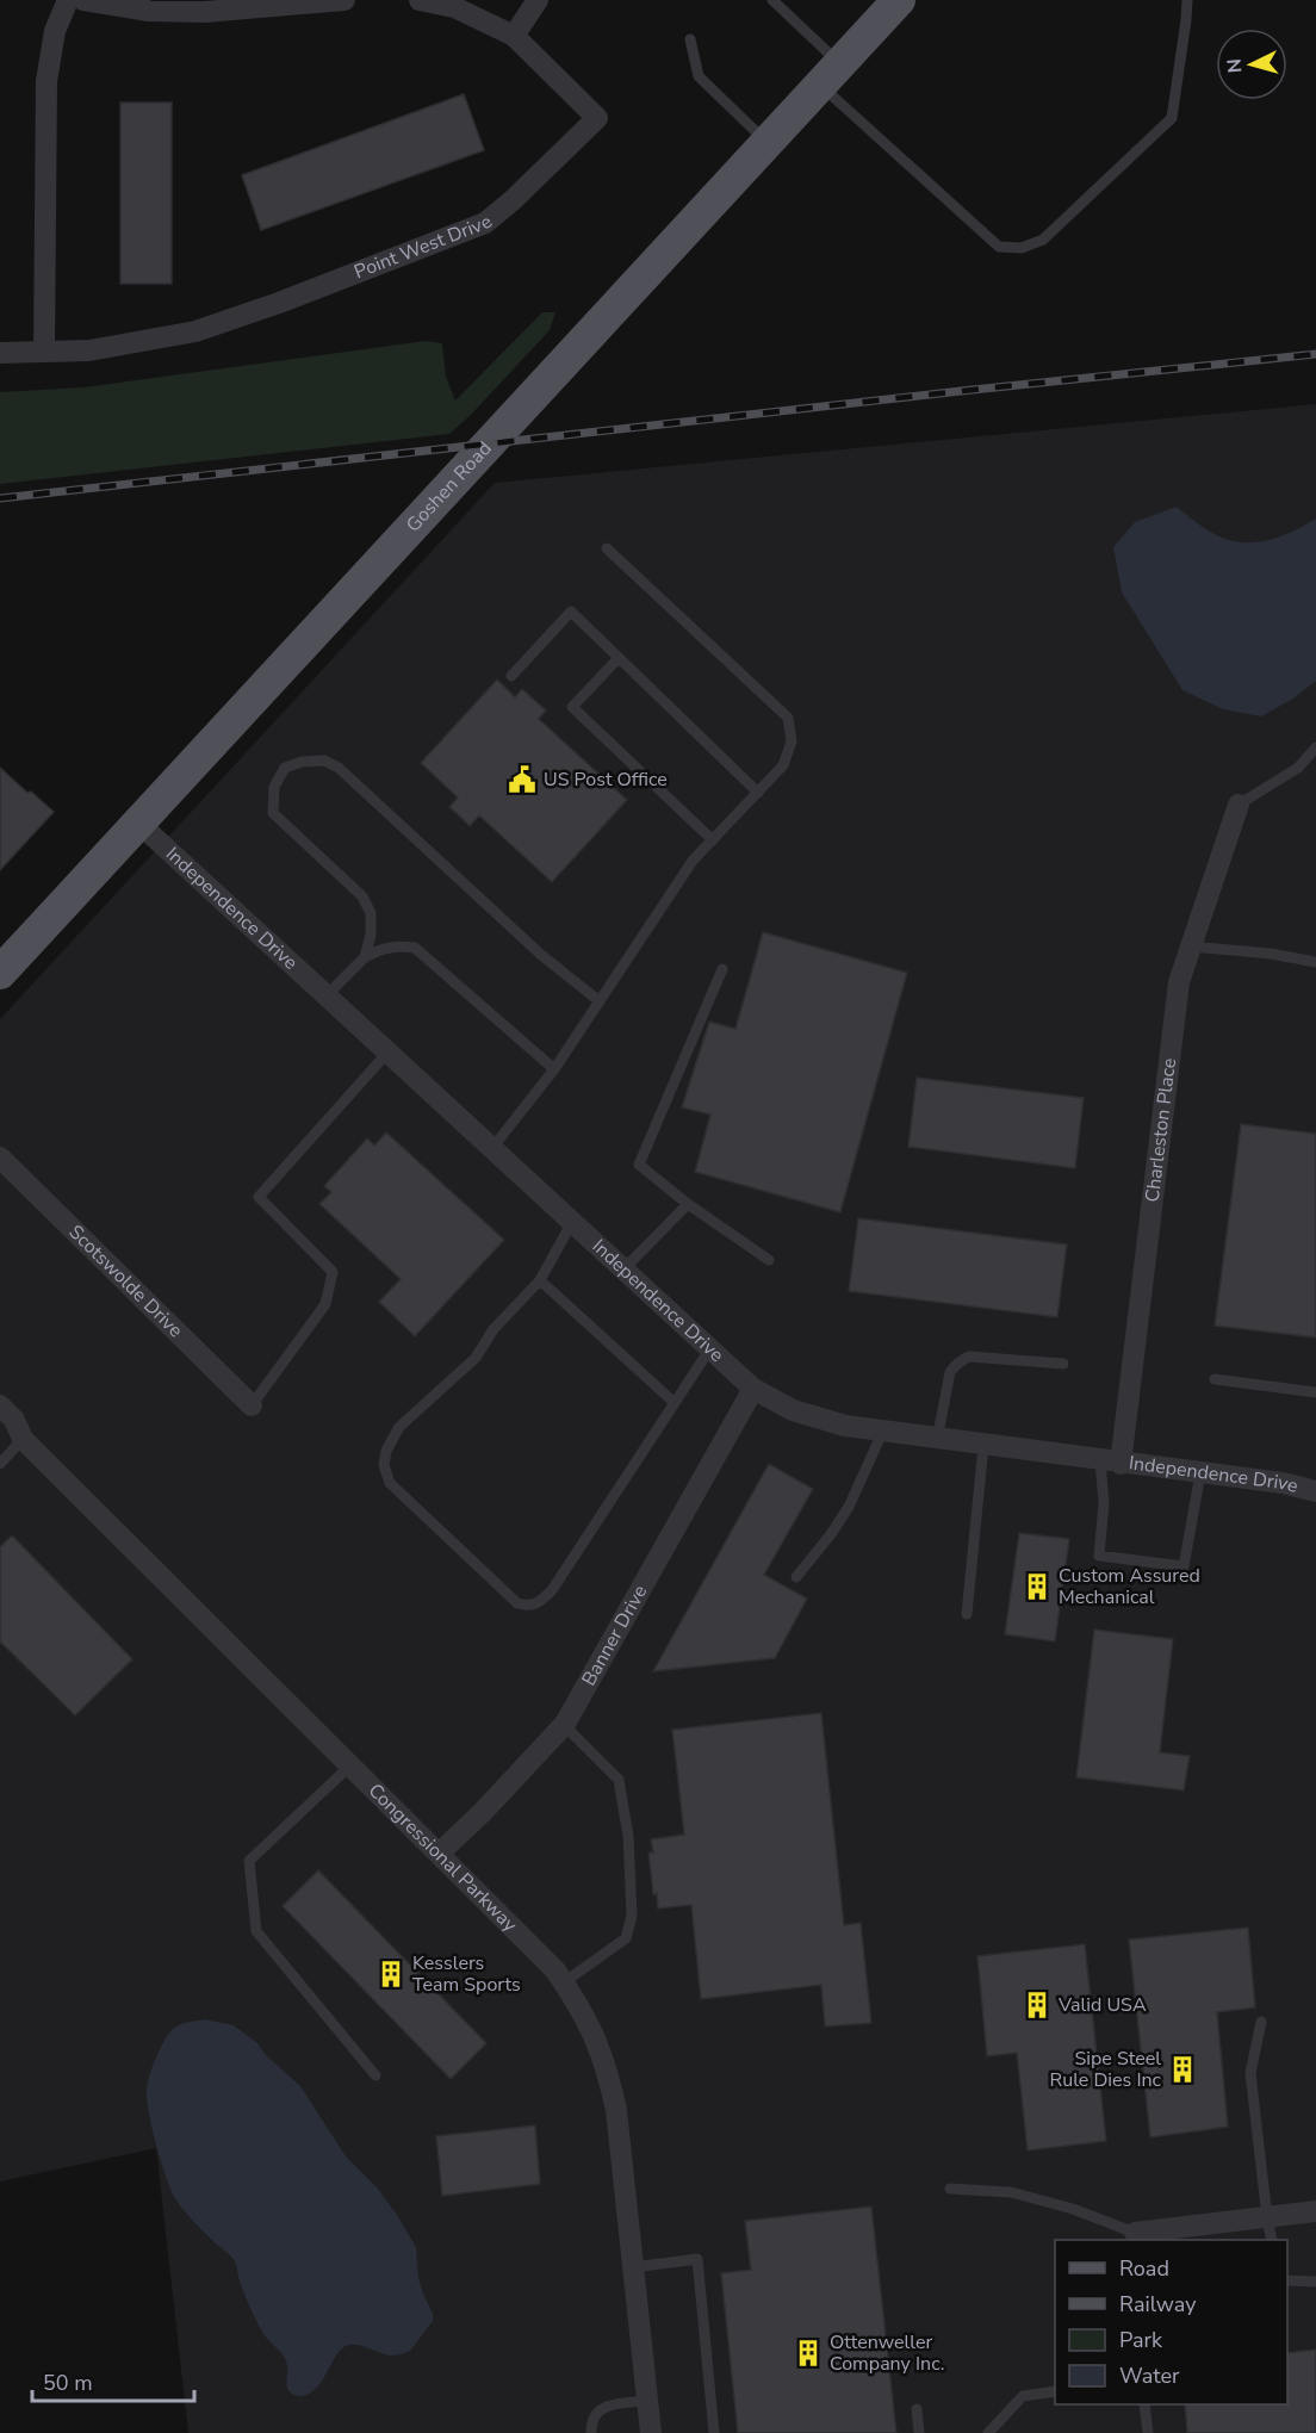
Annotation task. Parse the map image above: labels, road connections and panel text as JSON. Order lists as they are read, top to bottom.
{
  "streets": {
    "main road": ["Goshen Road"],
    "street": [
      "Point West Drive",
      "Independence Drive",
      "Charleston Place",
      "Scotswolde Drive",
      "Banner Drive",
      "Congressional Parkway"
    ]
  },
  "crossings": [
    ["Goshen Road", "Independence Drive"],
    ["Independence Drive", "Charleston Place"],
    ["Independence Drive", "Banner Drive"],
    ["Banner Drive", "Congressional Parkway"]
  ],
  "places": {
    "public building": ["US Post Office"],
    "building": [
      "Custom Assured Mechanical",
      "Kesslers Team Sports",
      "Valid USA",
      "Sipe Steel Rule Dies Inc",
      "Ottenweller Company Inc."
    ]
  },
  "legend": [
    "Road",
    "Railway",
    "Park",
    "Water"
  ],
  "scale_bar": "50 m",
  "north": "left"
}
